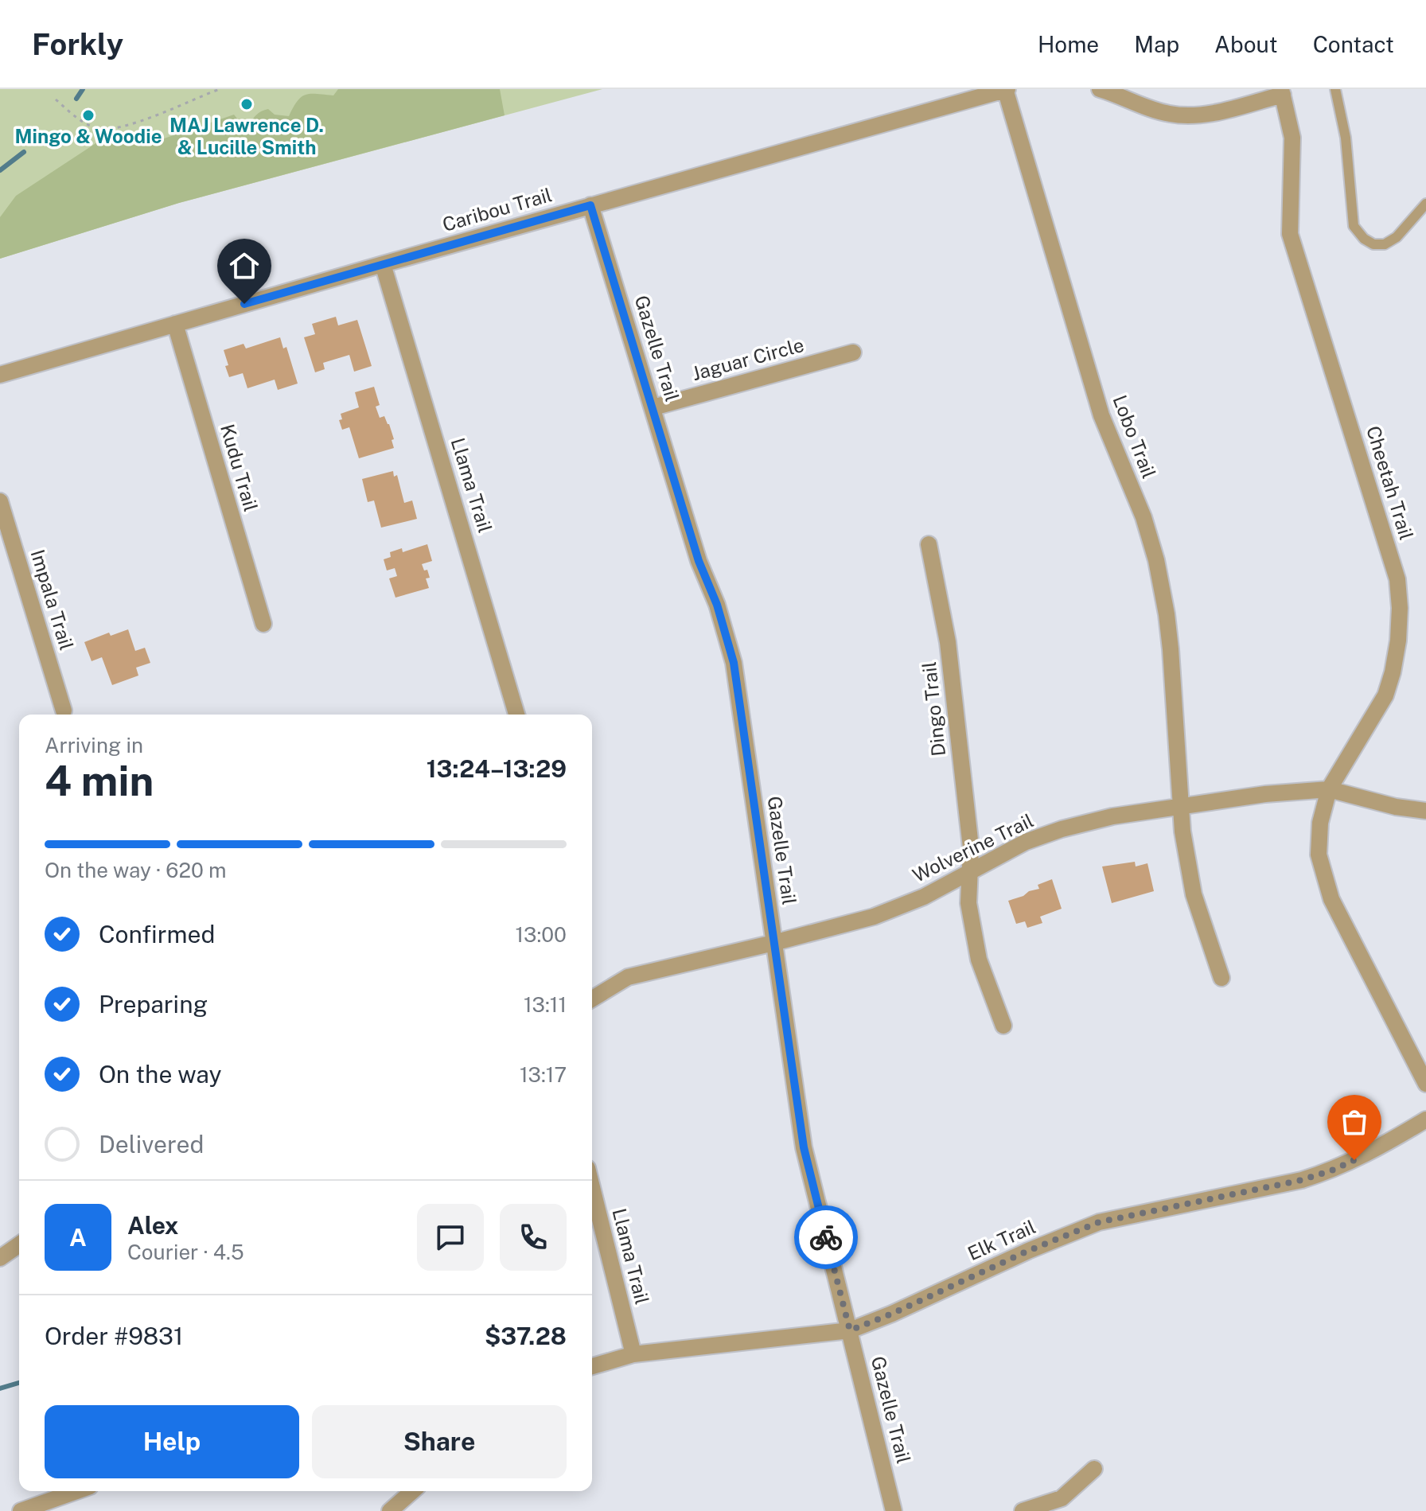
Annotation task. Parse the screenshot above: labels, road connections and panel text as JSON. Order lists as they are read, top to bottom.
{
  "streets": {
    "street": [
      "Caribou Trail",
      "Gazelle Trail",
      "Jaguar Circle",
      "Lobo Trail",
      "Kudu Trail",
      "Cheetah Trail",
      "Llama Trail",
      "Impala Trail",
      "Dingo Trail",
      "Wolverine Trail",
      "Elk Trail"
    ]
  },
  "crossings": [
    ["Caribou Trail", "Gazelle Trail"],
    ["Caribou Trail", "Lobo Trail"],
    ["Caribou Trail", "Kudu Trail"],
    ["Caribou Trail", "Llama Trail"],
    ["Gazelle Trail", "Jaguar Circle"],
    ["Gazelle Trail", "Wolverine Trail"],
    ["Gazelle Trail", "Elk Trail"],
    ["Lobo Trail", "Wolverine Trail"],
    ["Cheetah Trail", "Wolverine Trail"],
    ["Llama Trail", "Elk Trail"],
    ["Dingo Trail", "Wolverine Trail"]
  ],
  "places": ["MAJ Lawrence D. & Lucille Smith", "Mingo & Woodie"],
  "page": {
    "header": "Forkly",
    "nav": [
      "Home",
      "Map",
      "About",
      "Contact"
    ],
    "heading": ["4 min", "Arriving in", "13:24–13:29"],
    "panel": [
      "Alex",
      "Courier · 4.5",
      "Order #9831",
      "$37.28"
    ],
    "bar": "On the way · 620 m",
    "list": [
      ["Confirmed", "13:00"],
      ["Preparing", "13:11"],
      ["On the way", "13:17"],
      "Delivered"
    ],
    "round": "A",
    "buttons": ["Help", "Share"]
  }
}
